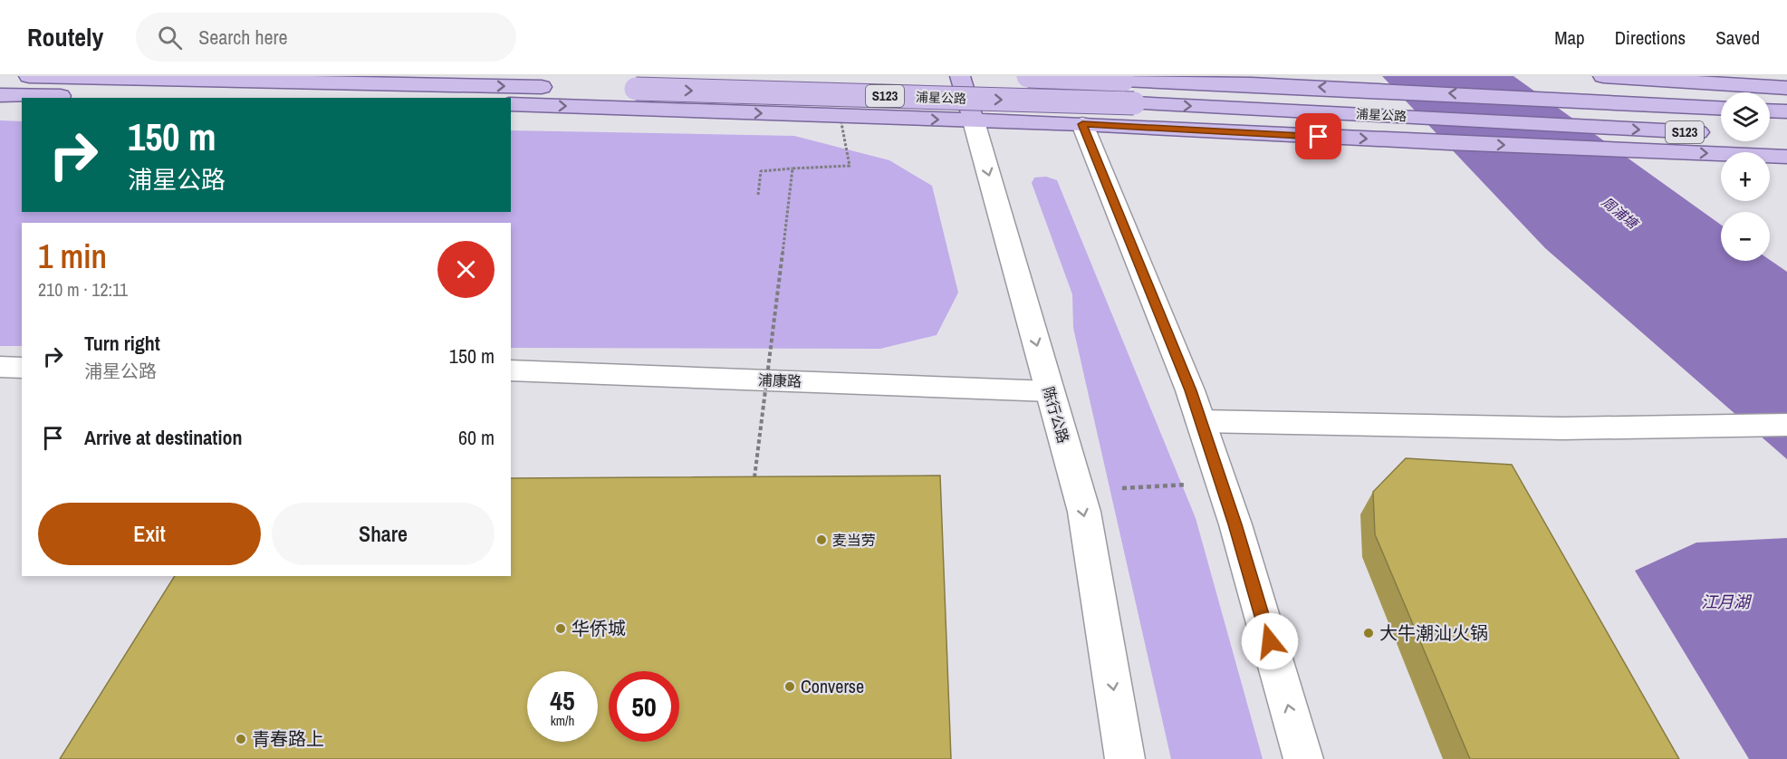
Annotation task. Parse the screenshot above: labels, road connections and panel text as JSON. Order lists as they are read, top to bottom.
{
  "streets": {
    "main road": [
      "S123",
      "浦星公路",
      "浦康路",
      "陈行公路"
    ]
  },
  "crossings": [
    ["浦星公路", "陈行公路"],
    ["浦康路", "陈行公路"]
  ],
  "water": ["周浦塘", "江月湖"],
  "places": [
    "麦当劳",
    "华侨城",
    "大牛潮汕火锅",
    "Converse",
    "青春路上"
  ],
  "page": {
    "header": "Routely",
    "search": "Search here",
    "nav": ["Map", "Directions", "Saved"],
    "map_buttons": ["+", "−"],
    "turn": ["150 m", "浦星公路"],
    "heading": ["1 min", "210 m · 12:11"],
    "list": [
      {
        "name": "Turn right",
        "note": "浦星公路",
        "value": "150 m"
      },
      {
        "name": "Arrive at destination",
        "value": "60 m"
      }
    ],
    "buttons": ["Exit", "Share"],
    "speed": "45 km/h",
    "limit": "50"
  }
}
